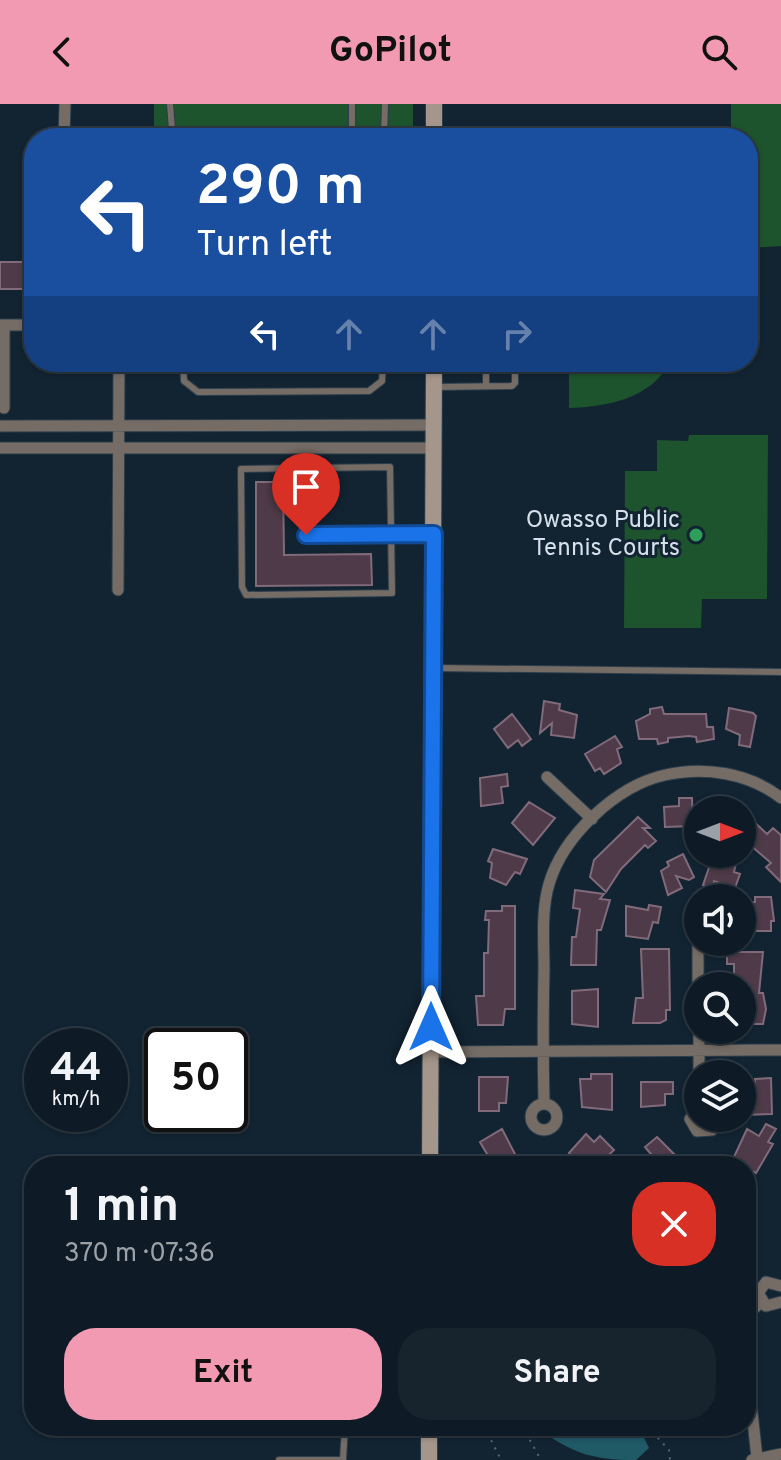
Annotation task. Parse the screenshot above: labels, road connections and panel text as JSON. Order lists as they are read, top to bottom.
{
  "places": ["Owasso Public Tennis Courts"],
  "north": "right",
  "page": {
    "header": "GoPilot",
    "turn": ["290 m", "Turn left"],
    "speed": "44 km/h",
    "limit": "50",
    "heading": ["1 min", "370 m · 07:36"],
    "buttons": ["Exit", "Share"]
  }
}
